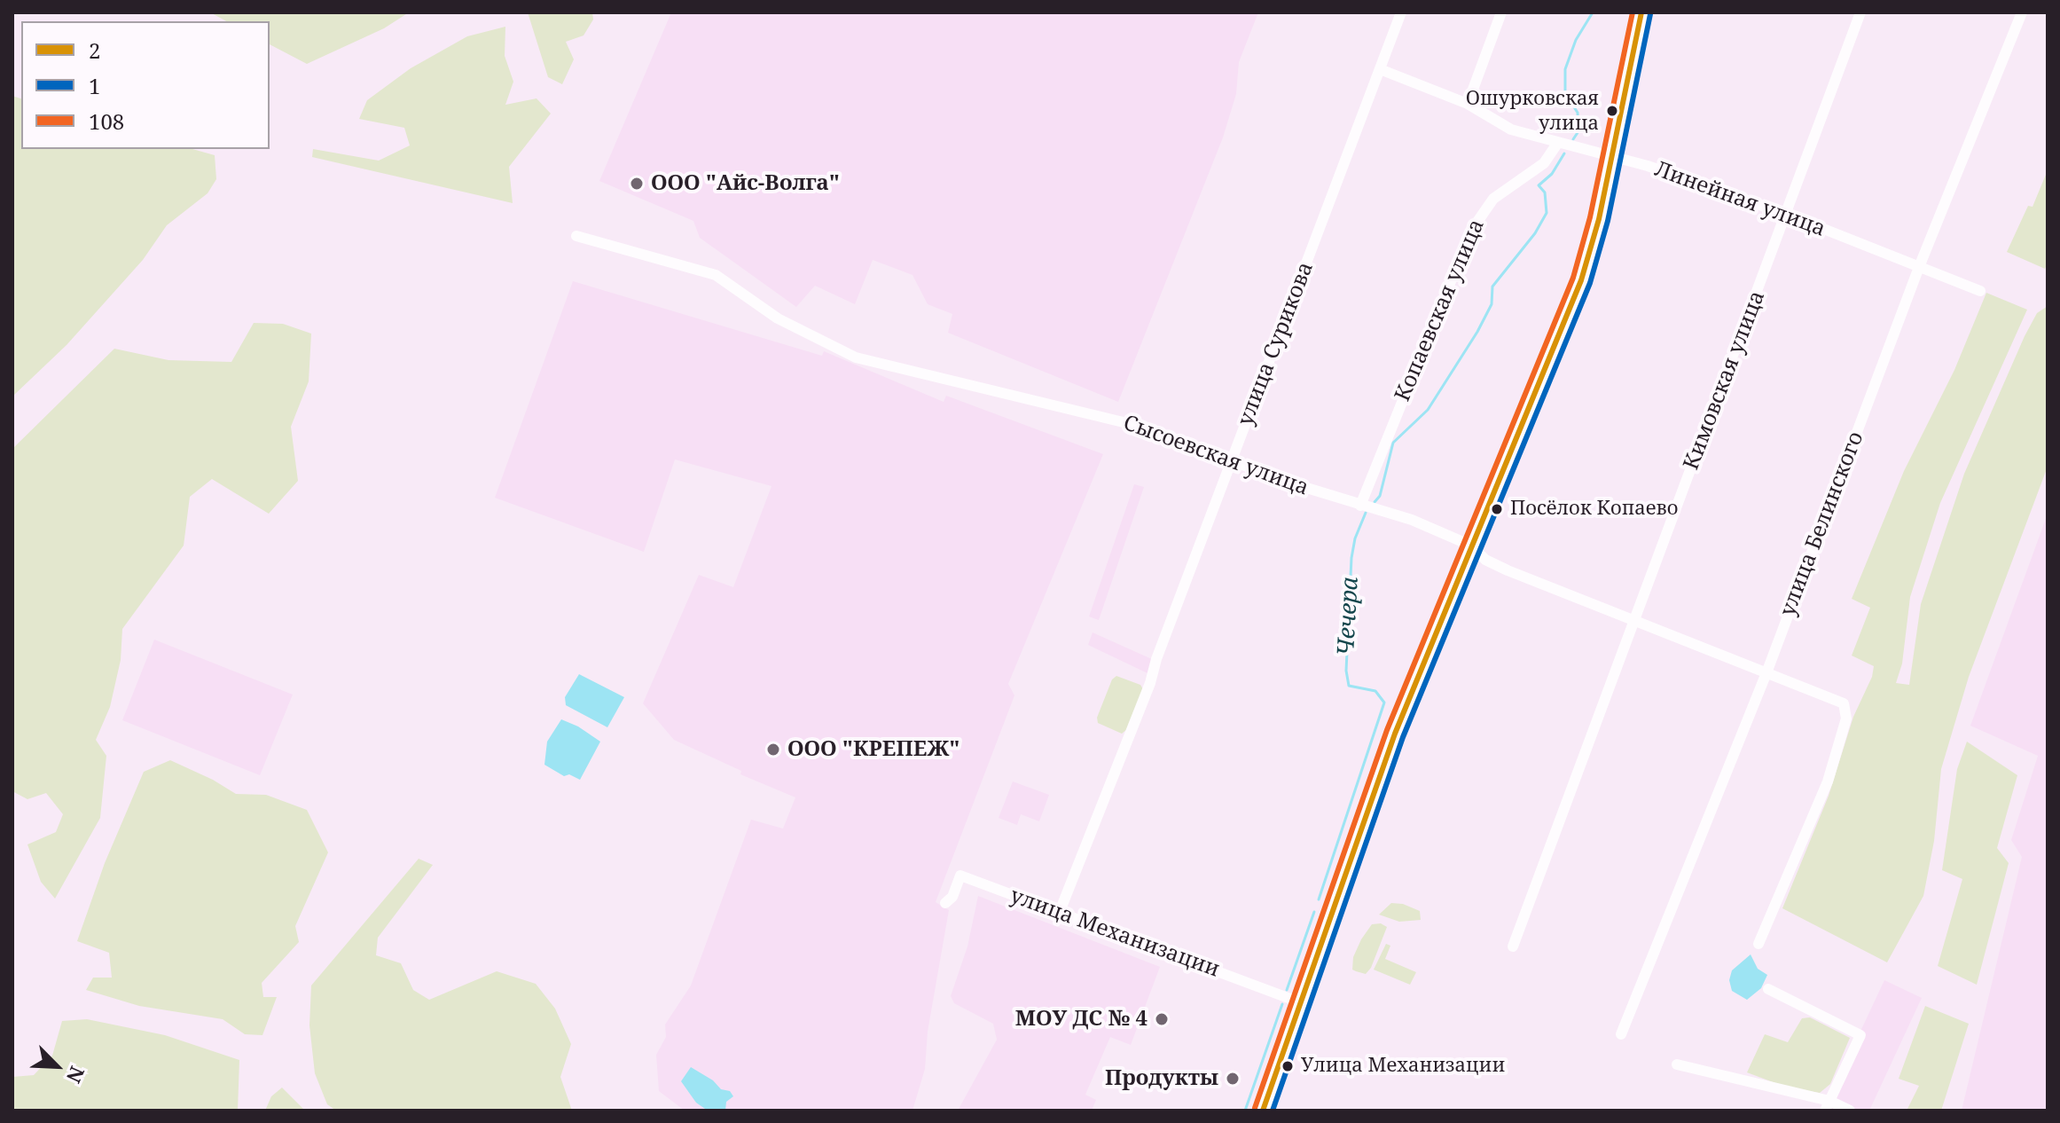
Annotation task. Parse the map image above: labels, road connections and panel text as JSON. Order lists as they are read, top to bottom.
{
  "streets": {
    "street": [
      "Линейная улица",
      "Копаевская улица",
      "улица Сурикова",
      "Кимовская улица",
      "Сысоевская улица",
      "улица Белинского",
      "улица Механизации"
    ]
  },
  "crossings": [
    ["Линейная улица", "Копаевская улица"],
    ["Линейная улица", "улица Сурикова"],
    ["Линейная улица", "Кимовская улица"],
    ["Линейная улица", "улица Белинского"],
    ["Копаевская улица", "Сысоевская улица"],
    ["улица Сурикова", "Сысоевская улица"],
    ["улица Сурикова", "улица Механизации"],
    ["Кимовская улица", "Сысоевская улица"],
    ["Сысоевская улица", "улица Белинского"]
  ],
  "water": ["Чечера"],
  "places": [
    "Ошурковская улица",
    "ООО \"Айс-Волга\"",
    "Посёлок Копаево",
    "ООО \"КРЕПЕЖ\"",
    "МОУ ДС № 4",
    "Улица Механизации",
    "Продукты"
  ],
  "lines": ["transit line 2", "transit line 108", "transit line 1"],
  "legend": ["2", "1", "108"],
  "north": "bottom right"
}
